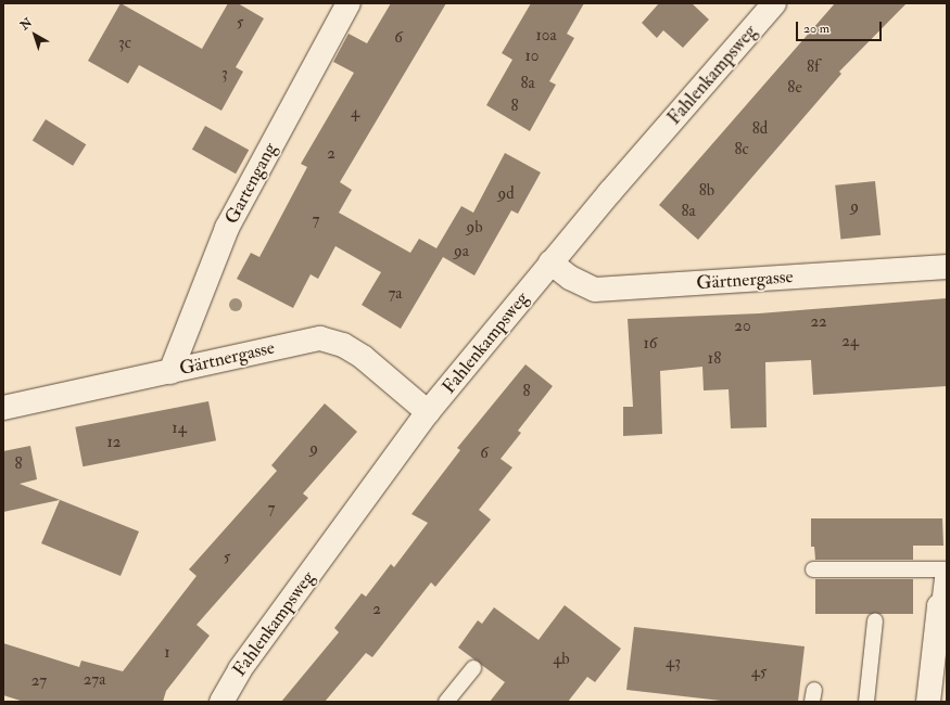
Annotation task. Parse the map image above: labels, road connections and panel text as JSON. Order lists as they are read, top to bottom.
{
  "streets": {
    "street": ["Fahlenkampsweg", "Gartengang", "Gärtnergasse"]
  },
  "crossings": [
    ["Fahlenkampsweg", "Gärtnergasse"],
    ["Gartengang", "Gärtnergasse"]
  ],
  "house_numbers": [
    "5",
    "10a",
    "6",
    "3c",
    "10",
    "8f",
    "3",
    "8a",
    "8e",
    "8",
    "4",
    "8d",
    "8c",
    "2",
    "8b",
    "9d",
    "9",
    "8a",
    "7",
    "9b",
    "9a",
    "7a",
    "22",
    "20",
    "24",
    "16",
    "18",
    "8",
    "14",
    "12",
    "9",
    "6",
    "8",
    "7",
    "5",
    "2",
    "1",
    "4b",
    "43",
    "45",
    "27a",
    "27"
  ],
  "scale_bar": "20 m",
  "north": "top left"
}
